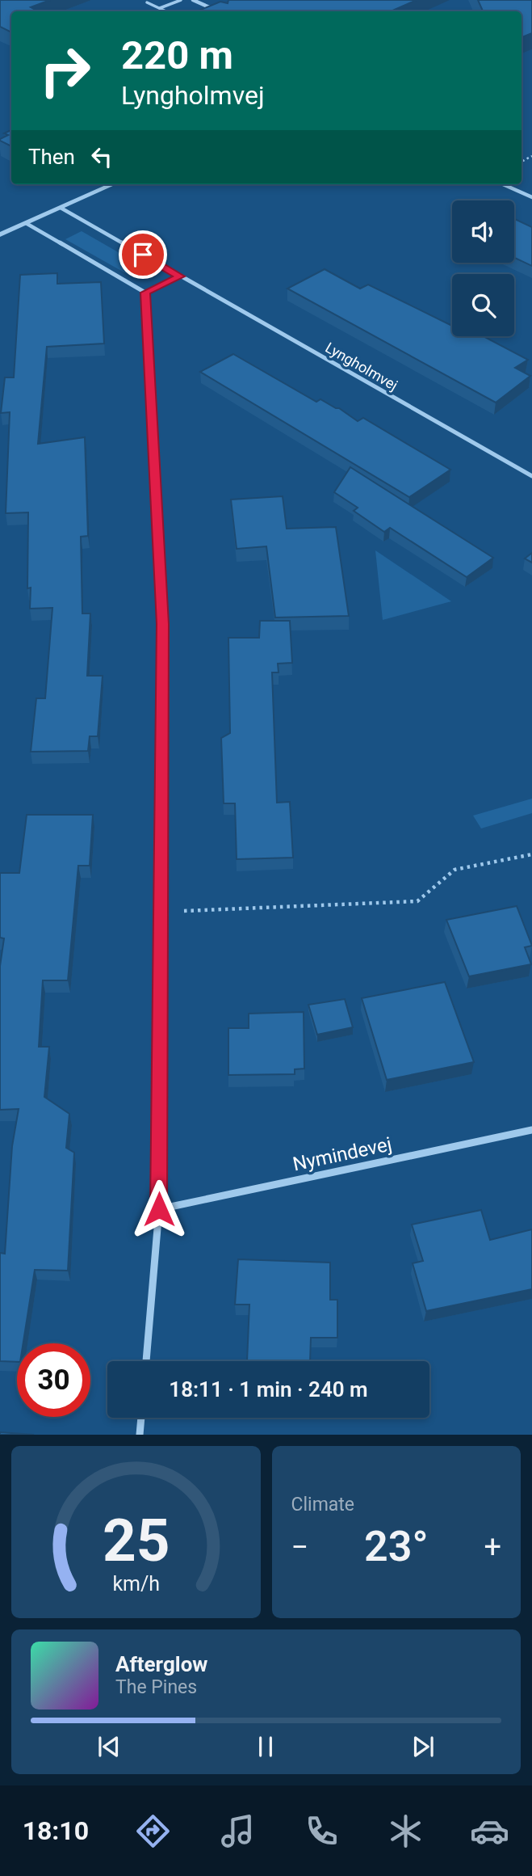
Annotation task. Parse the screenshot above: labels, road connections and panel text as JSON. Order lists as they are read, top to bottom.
{
  "streets": {
    "street": ["Lyngholmvej", "Nymindevej"]
  },
  "page": {
    "turn": ["220 m", "Lyngholmvej"],
    "then": "Then",
    "limit": "30",
    "trip": "18:11 · 1 min · 240 m",
    "tile": "Climate",
    "heat": ["−", "23°", "+"],
    "song": ["Afterglow", "The Pines"],
    "tabs": "18:10",
    "gauge": ["25", "km/h"]
  }
}
